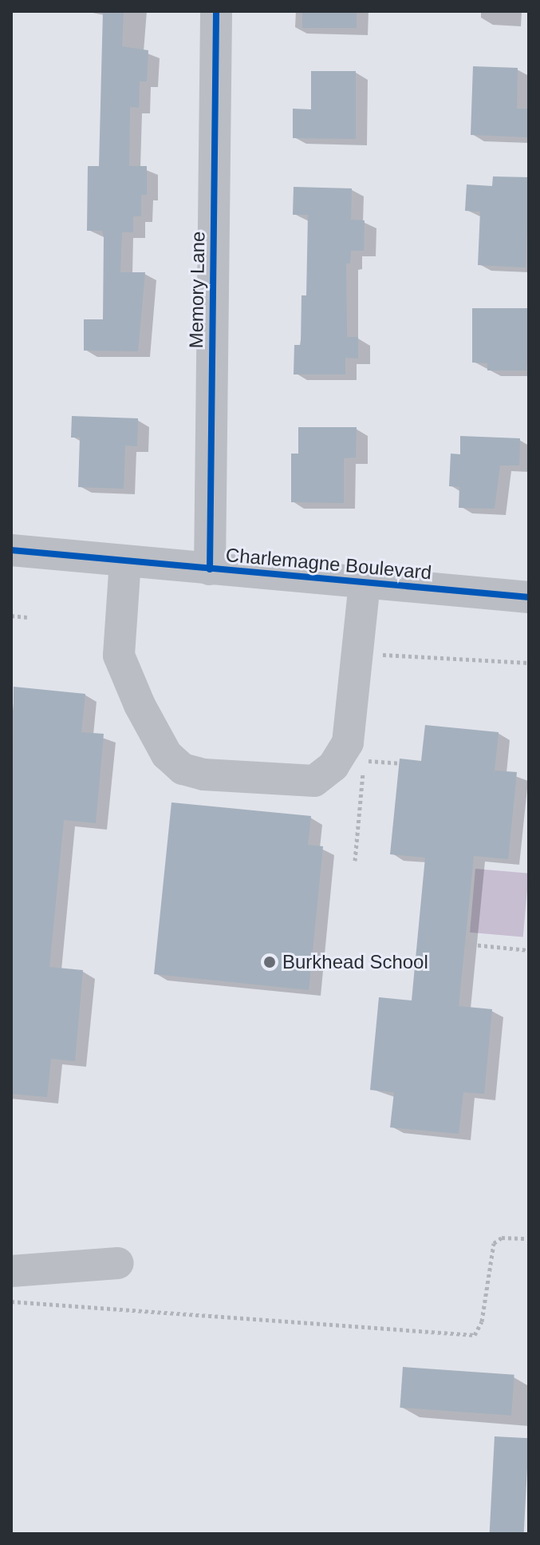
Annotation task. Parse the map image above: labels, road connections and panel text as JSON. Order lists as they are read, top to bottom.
{
  "streets": {
    "street": ["Memory Lane", "Charlemagne Boulevard"]
  },
  "crossings": [
    ["Memory Lane", "Charlemagne Boulevard"]
  ],
  "places": ["Burkhead School"]
}
